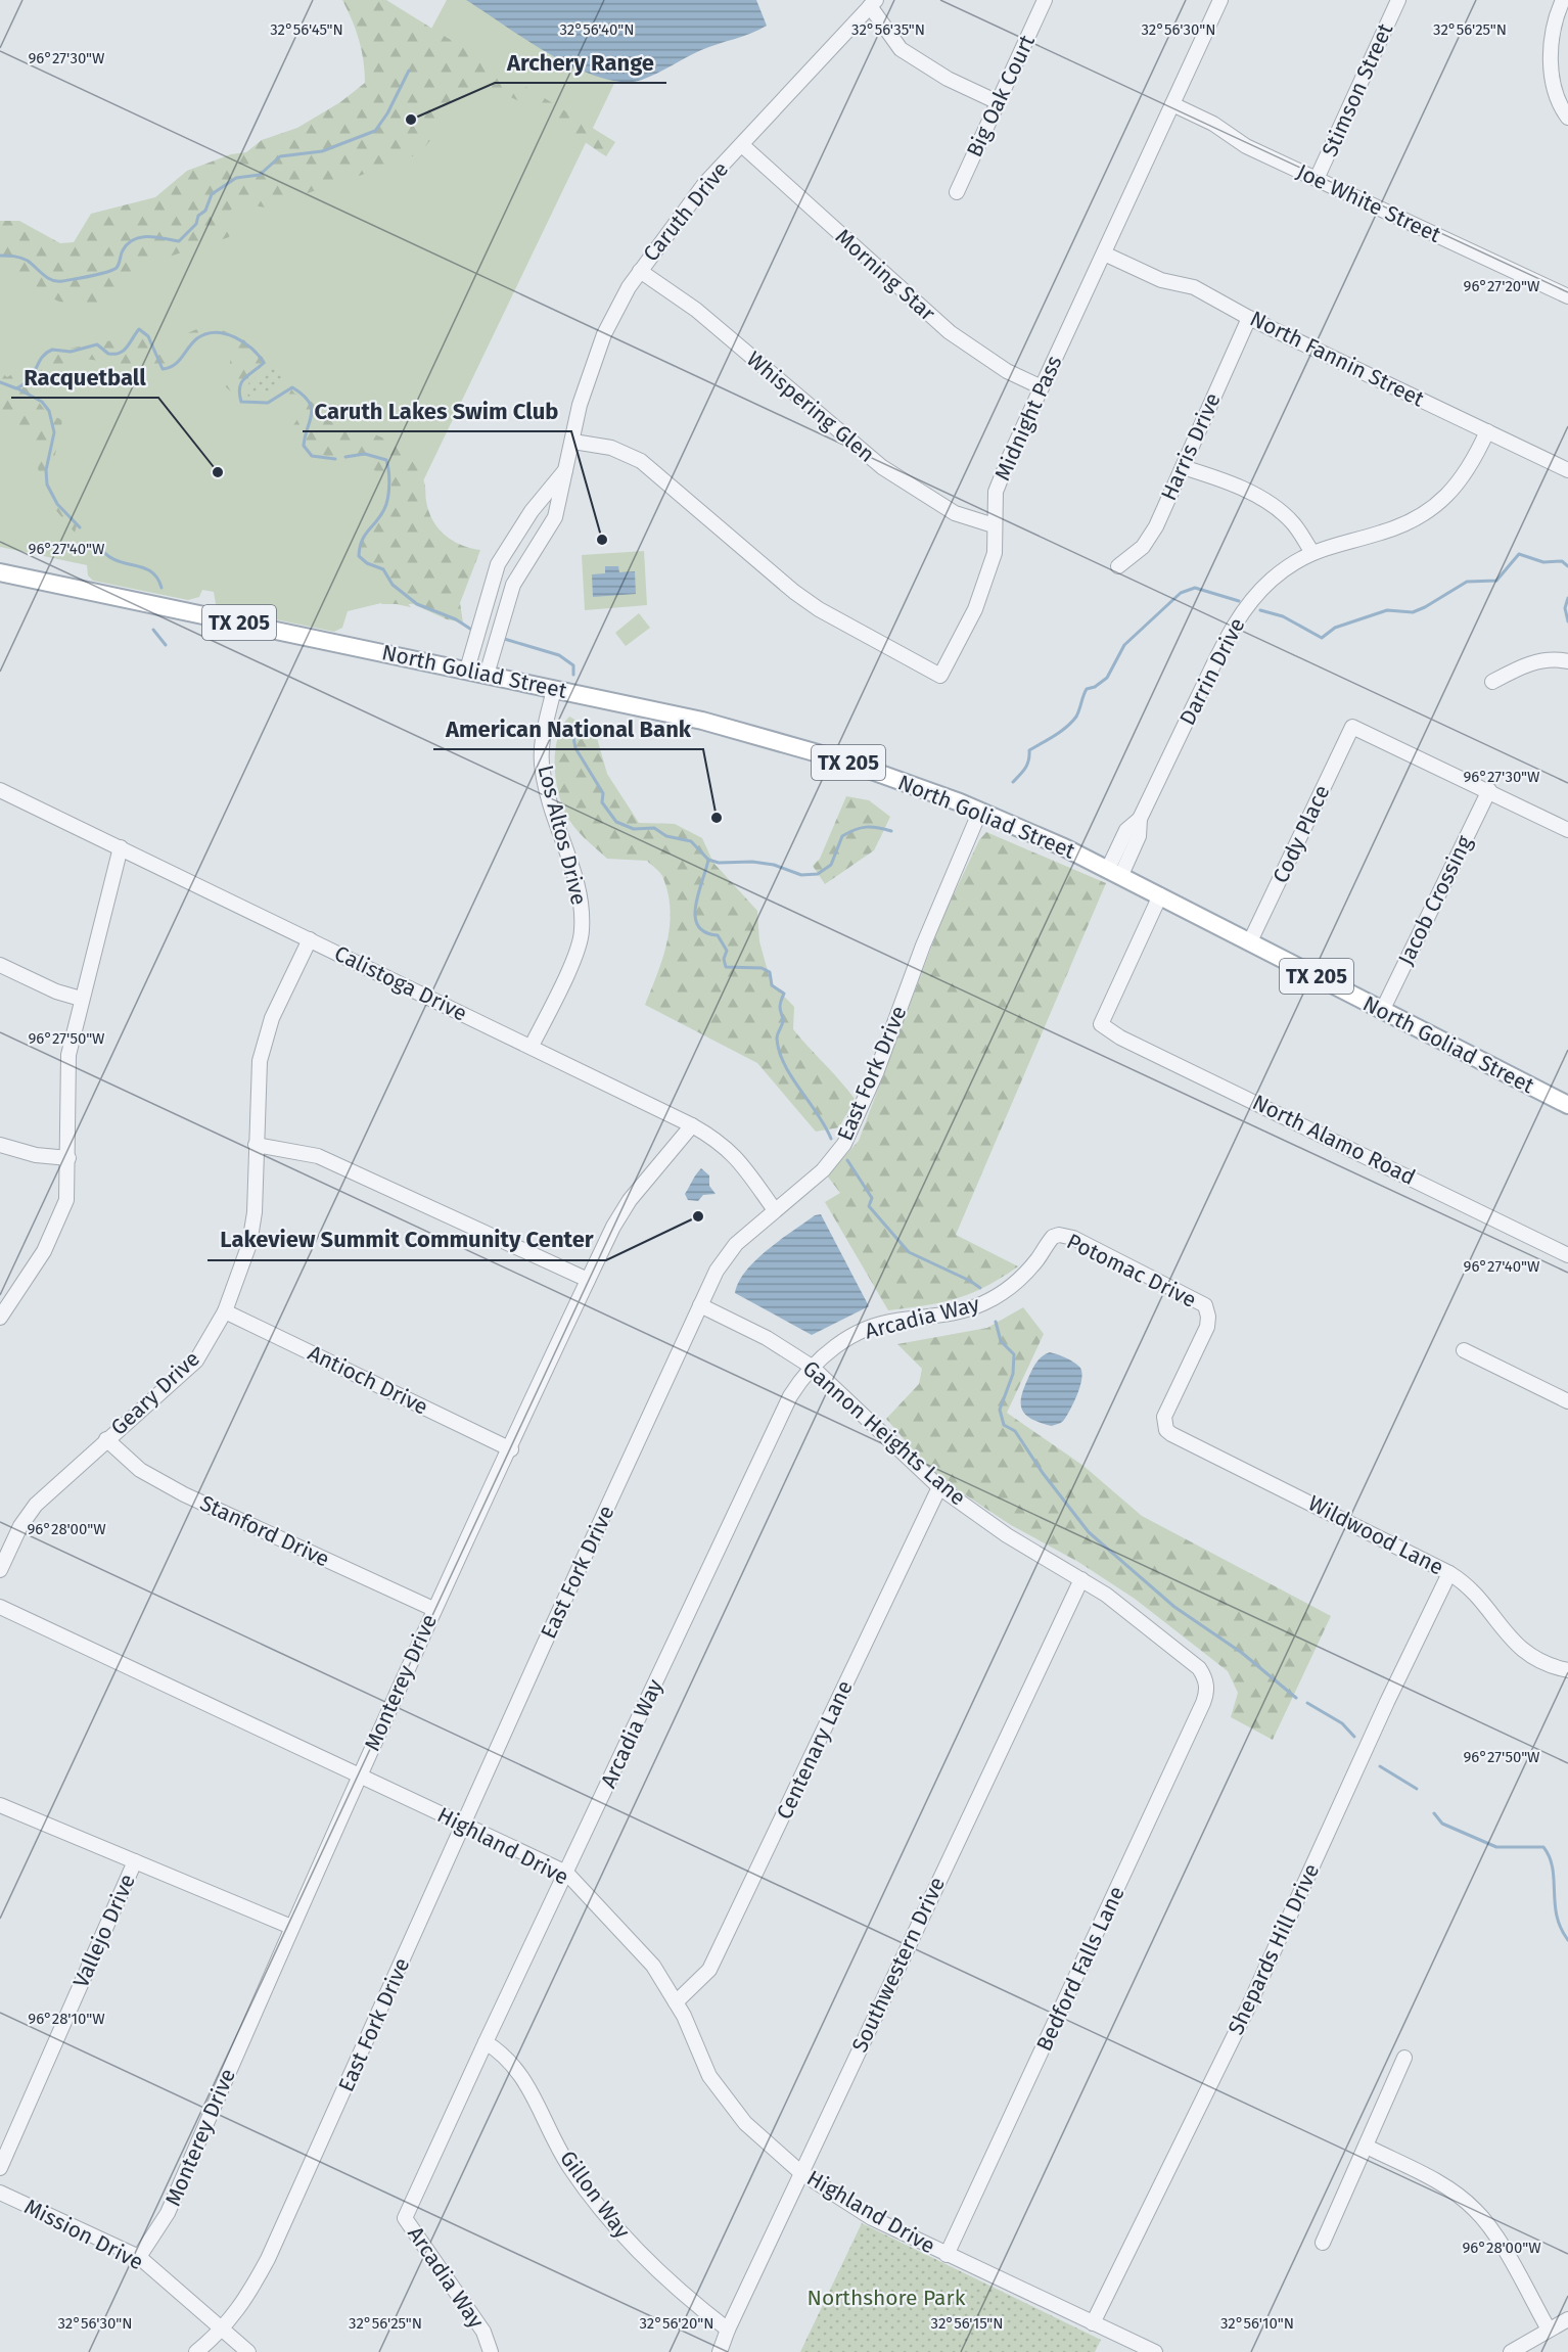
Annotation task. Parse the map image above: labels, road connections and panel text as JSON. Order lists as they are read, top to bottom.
{
  "streets": {
    "main road": ["TX 205", "North Goliad Street"],
    "street": [
      "Stimson Street",
      "Big Oak Court",
      "Joe White Street",
      "Caruth Drive",
      "Morning Star",
      "North Fannin Street",
      "Whispering Glen",
      "Midnight Pass",
      "Harris Drive",
      "Darrin Drive",
      "Cody Place",
      "Los Altos Drive",
      "Jacob Crossing",
      "Calistoga Drive",
      "East Fork Drive",
      "North Alamo Road",
      "Potomac Drive",
      "Arcadia Way",
      "Antioch Drive",
      "Geary Drive",
      "Gannon Heights Lane",
      "Stanford Drive",
      "Wildwood Lane",
      "Monterey Drive",
      "Centenary Lane",
      "Highland Drive",
      "Vallejo Drive",
      "Shepards Hill Drive",
      "Southwestern Drive",
      "Bedford Falls Lane",
      "Gillon Way",
      "Mission Drive"
    ]
  },
  "crossings": [
    ["Stimson Street", "Joe White Street"],
    ["Joe White Street", "Midnight Pass"],
    ["Caruth Drive", "Morning Star"],
    ["Caruth Drive", "Whispering Glen"],
    ["Caruth Drive", "Midnight Pass"],
    ["Caruth Drive", "North Goliad Street"],
    ["Morning Star", "Midnight Pass"],
    ["North Fannin Street", "Midnight Pass"],
    ["North Fannin Street", "Harris Drive"],
    ["North Fannin Street", "Darrin Drive"],
    ["Whispering Glen", "Midnight Pass"],
    ["North Goliad Street", "Darrin Drive"],
    ["North Goliad Street", "Cody Place"],
    ["North Goliad Street", "Los Altos Drive"],
    ["North Goliad Street", "Jacob Crossing"],
    ["North Goliad Street", "East Fork Drive"],
    ["North Goliad Street", "North Alamo Road"],
    ["Cody Place", "Jacob Crossing"],
    ["Los Altos Drive", "Calistoga Drive"],
    ["Calistoga Drive", "East Fork Drive"],
    ["Calistoga Drive", "Geary Drive"],
    ["Calistoga Drive", "Monterey Drive"],
    ["East Fork Drive", "Gannon Heights Lane"],
    ["East Fork Drive", "Highland Drive"],
    ["East Fork Drive", "Mission Drive"],
    ["Potomac Drive", "Arcadia Way"],
    ["Potomac Drive", "Wildwood Lane"],
    ["Arcadia Way", "Gannon Heights Lane"],
    ["Arcadia Way", "Highland Drive"],
    ["Arcadia Way", "Gillon Way"],
    ["Antioch Drive", "Geary Drive"],
    ["Antioch Drive", "Monterey Drive"],
    ["Geary Drive", "Stanford Drive"],
    ["Gannon Heights Lane", "Centenary Lane"],
    ["Gannon Heights Lane", "Southwestern Drive"],
    ["Gannon Heights Lane", "Bedford Falls Lane"],
    ["Stanford Drive", "Monterey Drive"],
    ["Wildwood Lane", "Shepards Hill Drive"],
    ["Monterey Drive", "Highland Drive"],
    ["Monterey Drive", "Mission Drive"],
    ["Centenary Lane", "Highland Drive"],
    ["Highland Drive", "Shepards Hill Drive"],
    ["Highland Drive", "Southwestern Drive"],
    ["Highland Drive", "Bedford Falls Lane"],
    ["Southwestern Drive", "Gillon Way"]
  ],
  "parks": ["Northshore Park"],
  "places": [
    "Archery Range",
    "Racquetball",
    "Caruth Lakes Swim Club",
    "American National Bank",
    "Lakeview Summit Community Center"
  ],
  "coordinates": [
    "32°56'45\"N",
    "32°56'40\"N",
    "32°56'35\"N",
    "32°56'30\"N",
    "32°56'25\"N",
    "96°27'30\"W",
    "96°27'20\"W",
    "96°27'40\"W",
    "96°27'50\"W",
    "96°28'00\"W",
    "96°28'10\"W",
    "32°56'20\"N",
    "32°56'15\"N",
    "32°56'10\"N"
  ]
}
